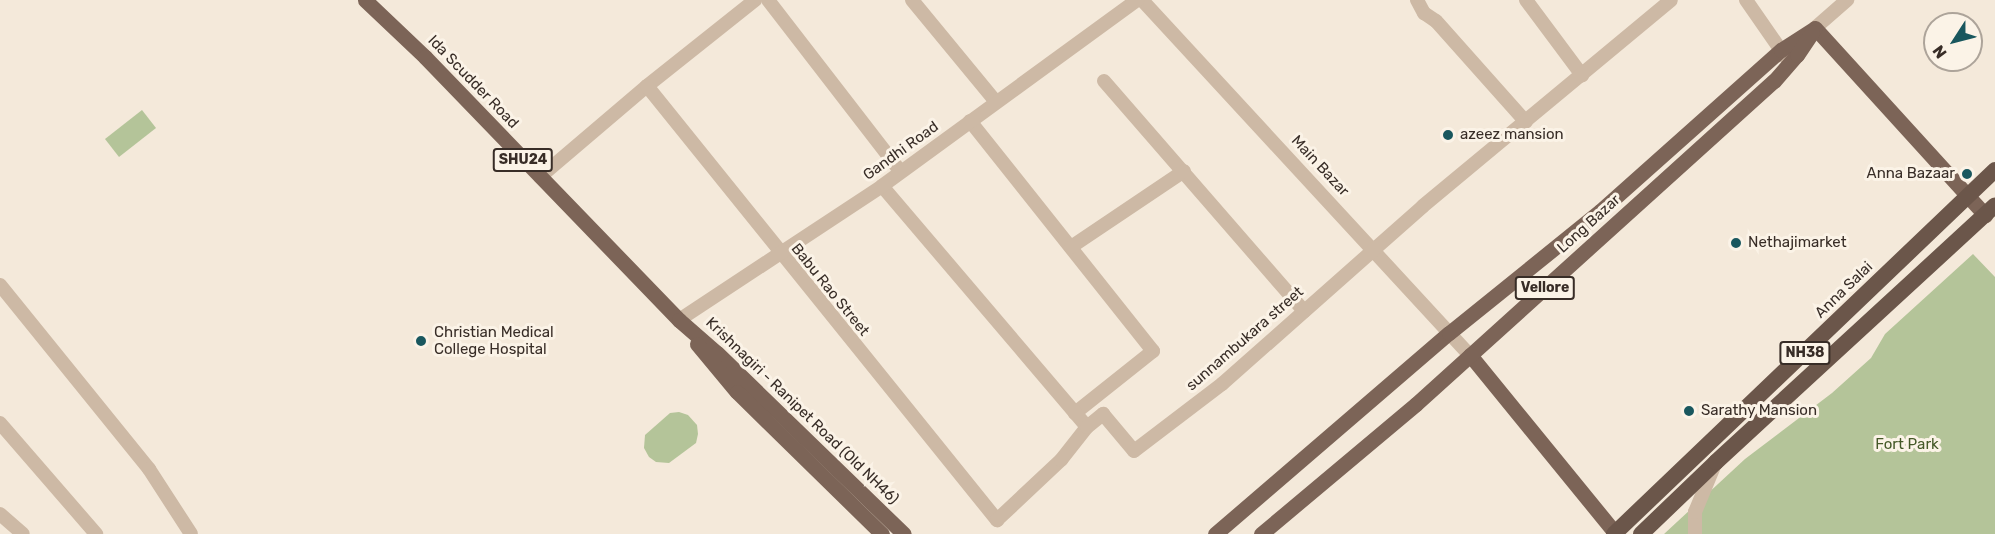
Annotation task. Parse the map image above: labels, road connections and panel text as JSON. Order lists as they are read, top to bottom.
{
  "streets": {
    "highway": ["Anna Salai", "NH38"],
    "main road": [
      "Ida Scudder Road",
      "SHU24",
      "Long Bazar",
      "Vellore",
      "Krishnagiri - Ranipet Road (Old NH46)"
    ],
    "street": [
      "Gandhi Road",
      "Main Bazar",
      "Babu Rao Street",
      "sunnambukara street"
    ]
  },
  "crossings": [
    ["Ida Scudder Road", "Gandhi Road"],
    ["Ida Scudder Road", "Krishnagiri - Ranipet Road (Old NH46)"],
    ["Gandhi Road", "Babu Rao Street"],
    ["Gandhi Road", "Krishnagiri - Ranipet Road (Old NH46)"],
    ["Main Bazar", "Long Bazar"],
    ["Main Bazar", "sunnambukara street"],
    ["Babu Rao Street", "sunnambukara street"]
  ],
  "parks": ["Fort Park"],
  "places": [
    "azeez mansion",
    "Anna Bazaar",
    "Nethajimarket",
    "Christian Medical College Hospital",
    "Sarathy Mansion"
  ],
  "north": "bottom left"
}
